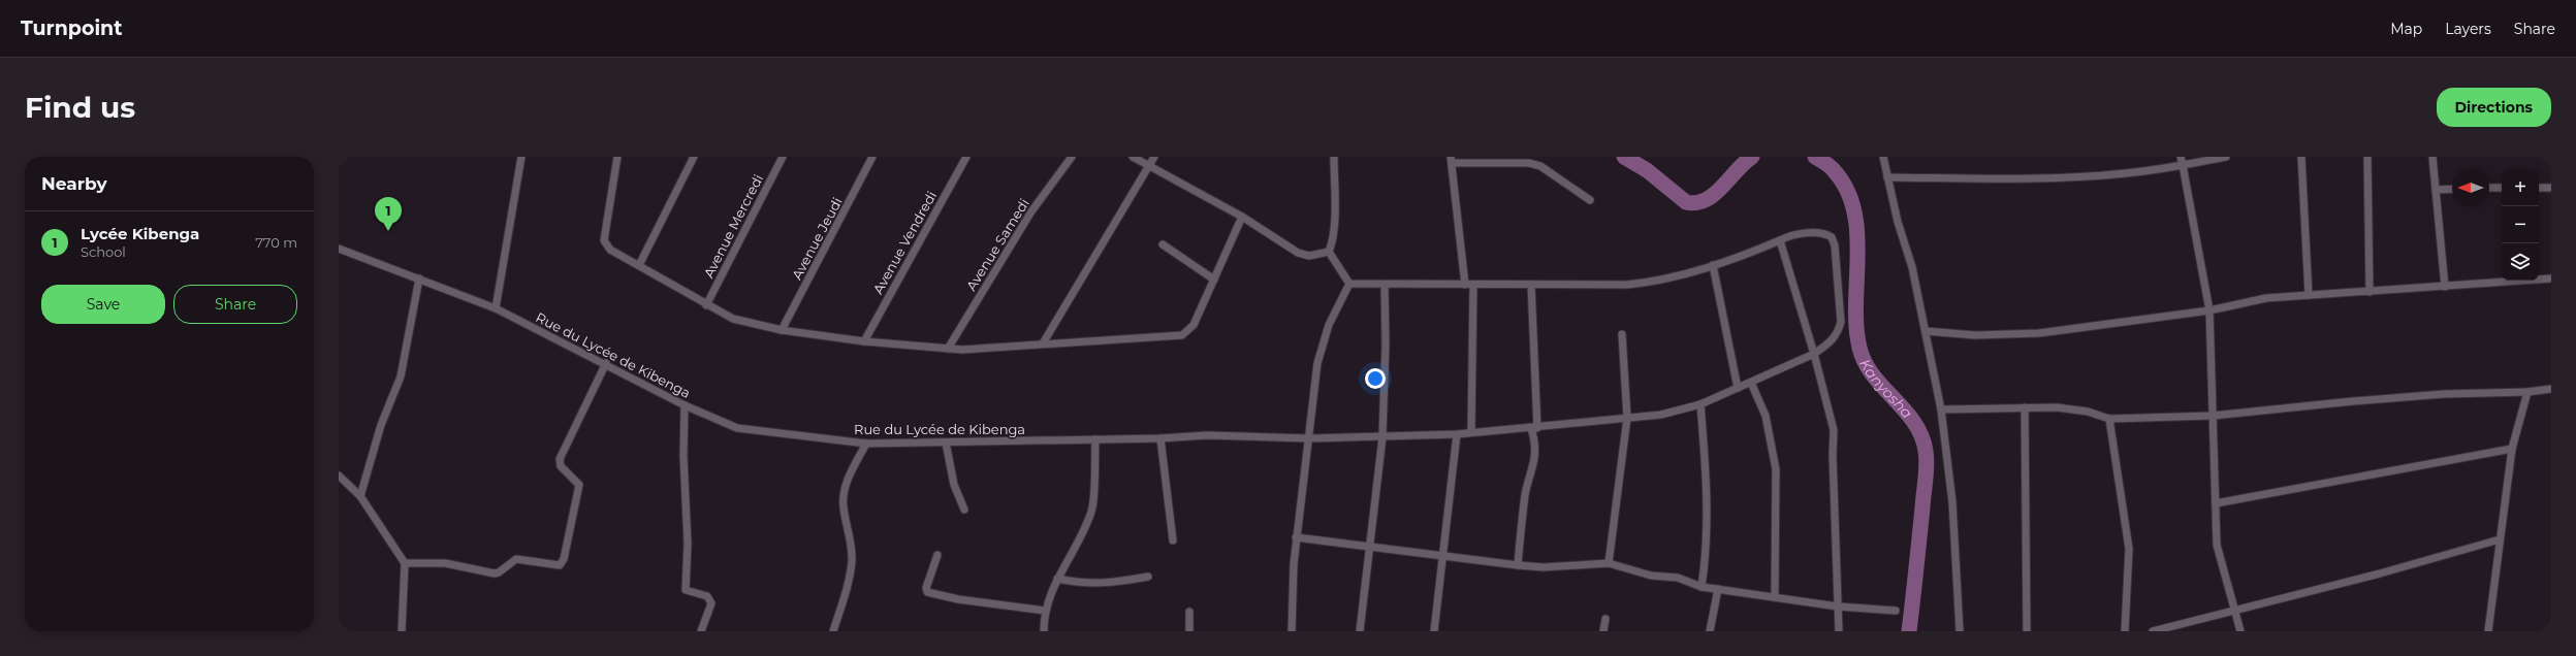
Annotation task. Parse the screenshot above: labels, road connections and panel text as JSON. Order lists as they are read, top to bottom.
{
  "streets": {
    "street": [
      "Avenue Mercredi",
      "Avenue Jeudi",
      "Avenue Vendredi",
      "Avenue Samedi",
      "Rue du Lycée de Kibenga"
    ]
  },
  "water": ["Kanyosha"],
  "north": "left",
  "page": {
    "header": "Turnpoint",
    "nav": ["Map", "Layers", "Share"],
    "buttons": [
      "Directions",
      ["Save", "Share"]
    ],
    "title": "Find us",
    "heading": "Nearby",
    "map_buttons": ["+", "−"],
    "pins": "1",
    "list": [
      {
        "mark": "1",
        "name": "Lycée Kibenga",
        "note": "School",
        "value": "770 m"
      }
    ]
  }
}
